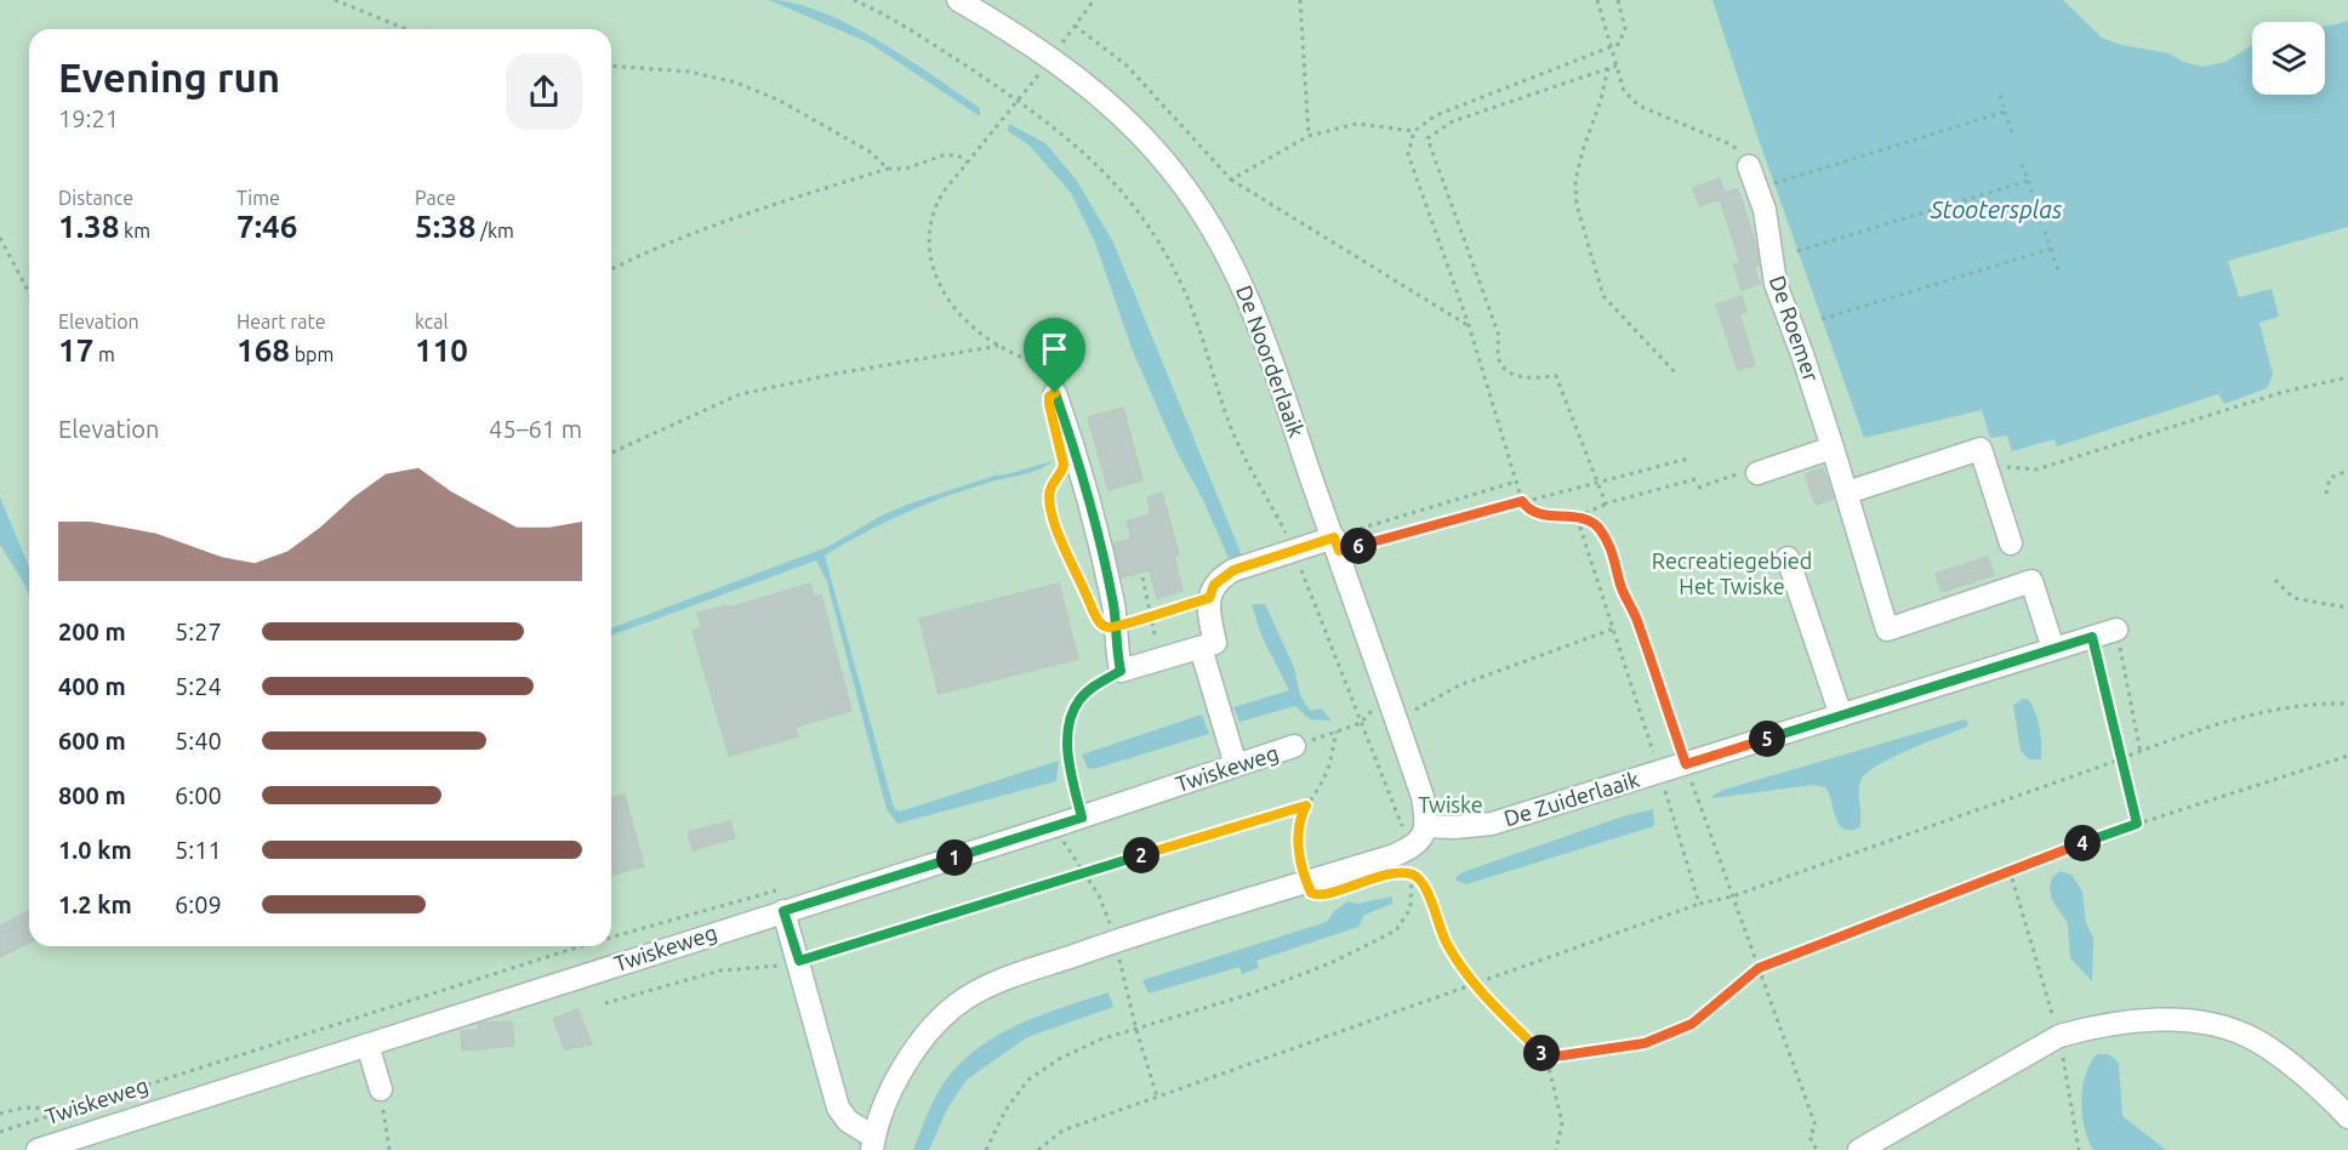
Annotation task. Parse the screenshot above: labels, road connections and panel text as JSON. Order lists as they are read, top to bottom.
{
  "streets": {
    "street": [
      "De Roemer",
      "De Noorderlaaik",
      "Twiskeweg",
      "De Zuiderlaaik"
    ]
  },
  "crossings": [
    ["De Roemer", "De Zuiderlaaik"],
    ["De Noorderlaaik", "De Zuiderlaaik"]
  ],
  "water": ["Stootersplas"],
  "parks": ["Recreatiegebied Het Twiske", "Twiske"],
  "page": {
    "heading": ["Evening run", "19:21"],
    "stats": [
      ["Distance", "1.38 km"],
      ["Time", "7:46"],
      ["Pace", "5:38 /km"],
      ["Elevation", "17 m"],
      ["Heart rate", "168 bpm"],
      ["kcal", "110"]
    ],
    "chart": ["Elevation", "45–61 m"],
    "pins": [
      "6",
      "5",
      "4",
      "2",
      "1",
      "3"
    ],
    "list": [
      {
        "name": "200 m",
        "note": "5:27"
      },
      {
        "name": "400 m",
        "note": "5:24"
      },
      {
        "name": "600 m",
        "note": "5:40"
      },
      {
        "name": "800 m",
        "note": "6:00"
      },
      {
        "name": "1.0 km",
        "note": "5:11"
      },
      {
        "name": "1.2 km",
        "note": "6:09"
      }
    ]
  }
}
